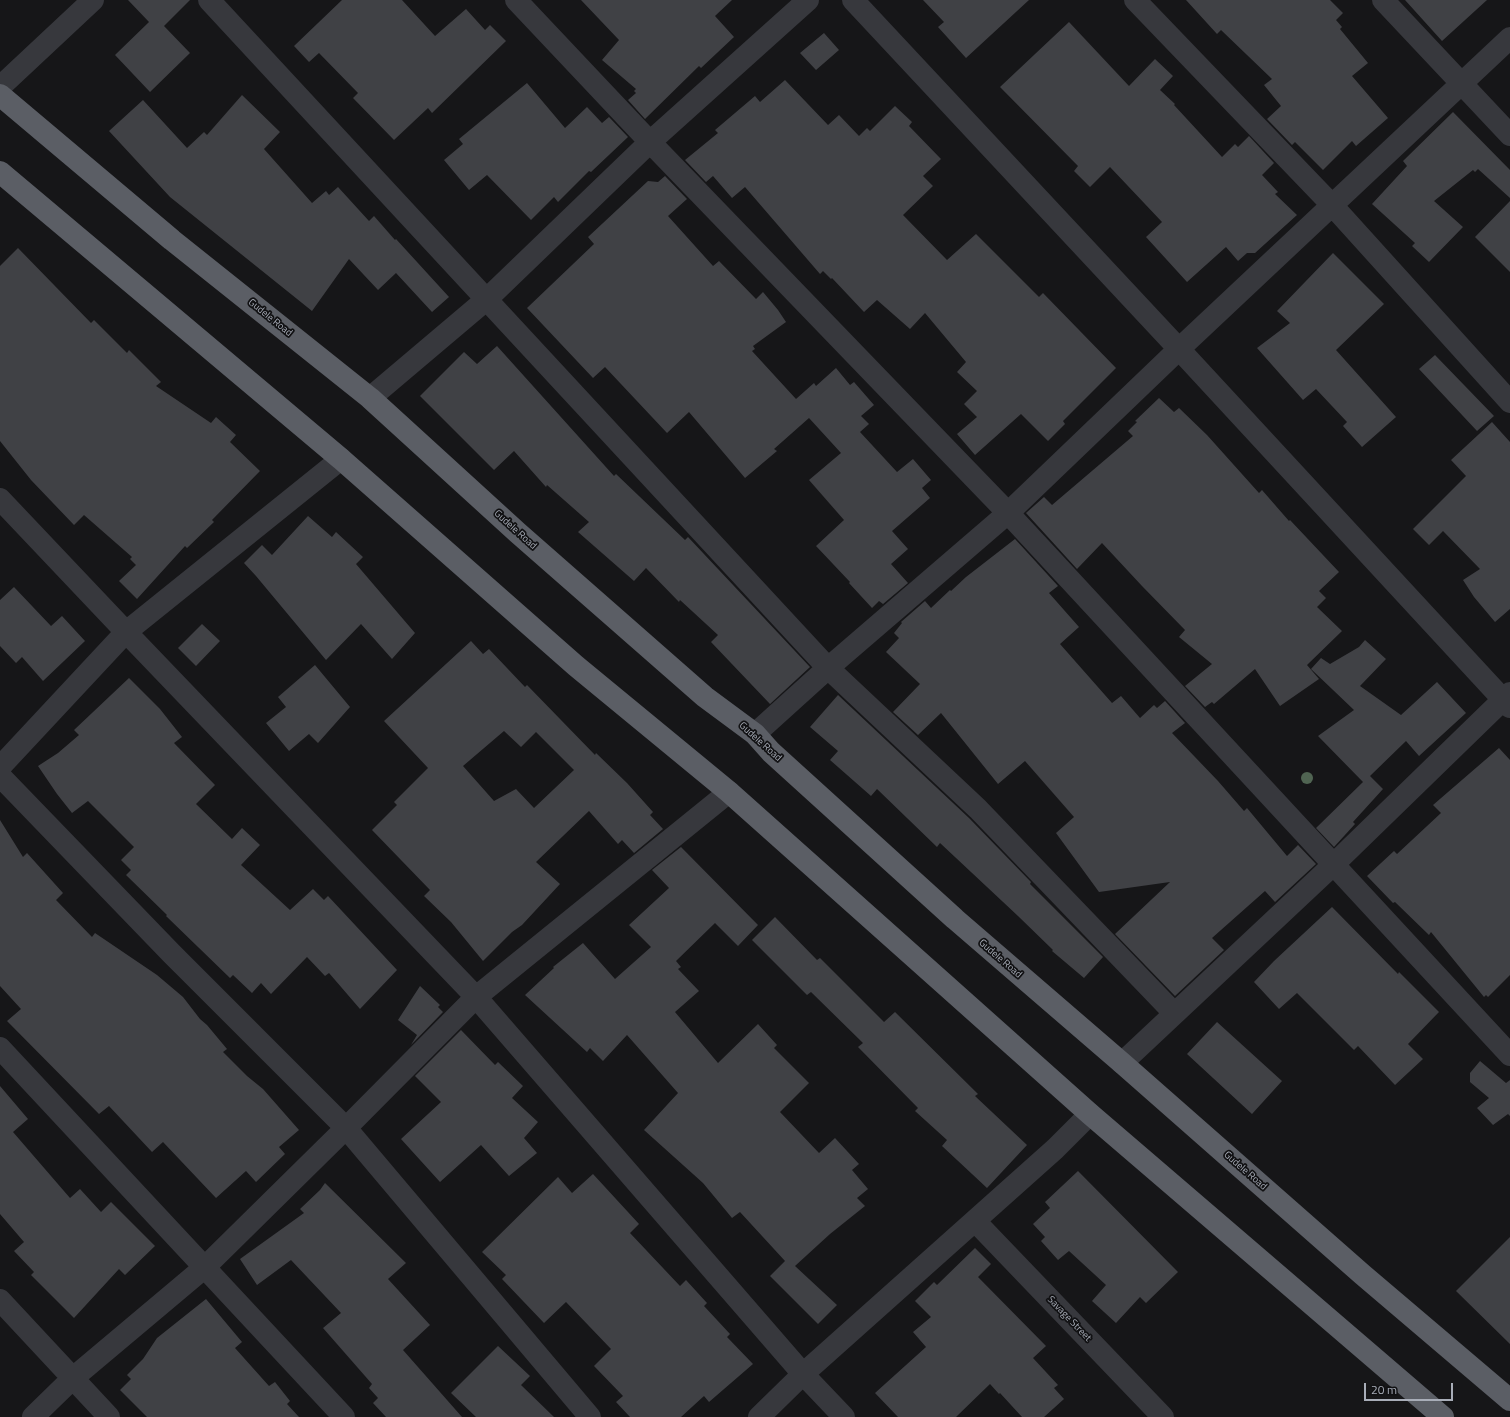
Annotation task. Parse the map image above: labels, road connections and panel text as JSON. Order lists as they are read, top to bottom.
{
  "streets": {
    "highway": ["Gudele Road"],
    "street": ["Savage Street"]
  },
  "scale_bar": "20 m"
}
